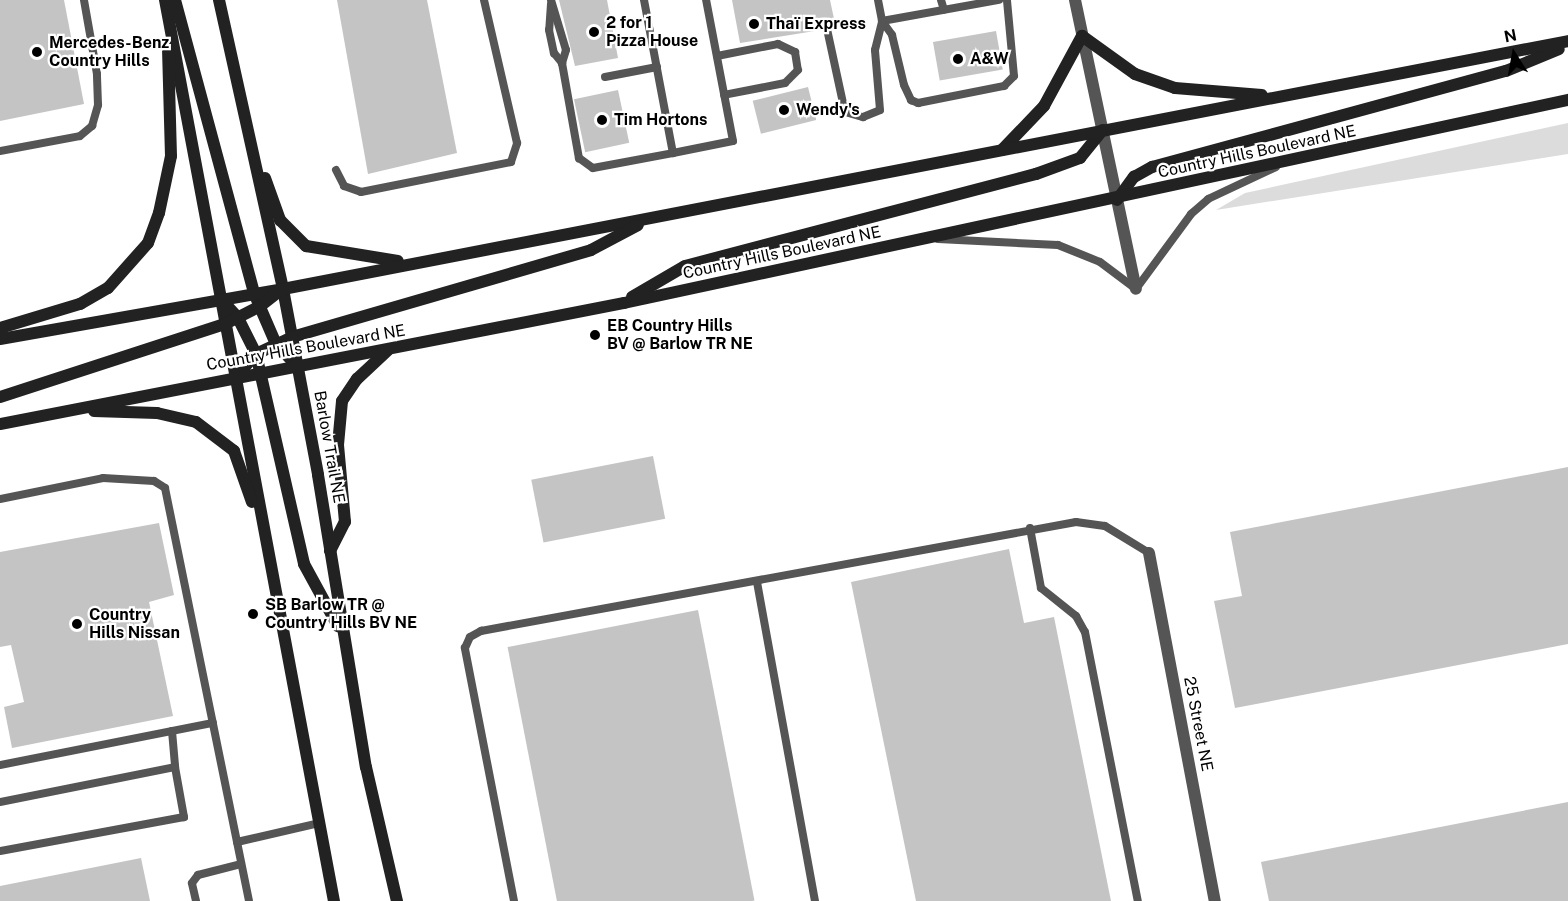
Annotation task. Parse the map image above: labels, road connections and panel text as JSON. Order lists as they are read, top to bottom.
{
  "streets": {
    "main road": ["Country Hills Boulevard NE", "Barlow Trail NE"],
    "street": ["25 Street NE"]
  },
  "crossings": [
    ["Country Hills Boulevard NE", "Barlow Trail NE"]
  ],
  "places": [
    "Thaï Express",
    "2 for 1 Pizza House",
    "Mercedes-Benz Country Hills",
    "A&W",
    "Wendy's",
    "Tim Hortons",
    "EB Country Hills BV @ Barlow TR NE",
    "SB Barlow TR @ Country Hills BV NE",
    "Country Hills Nissan"
  ],
  "north": "top"
}
